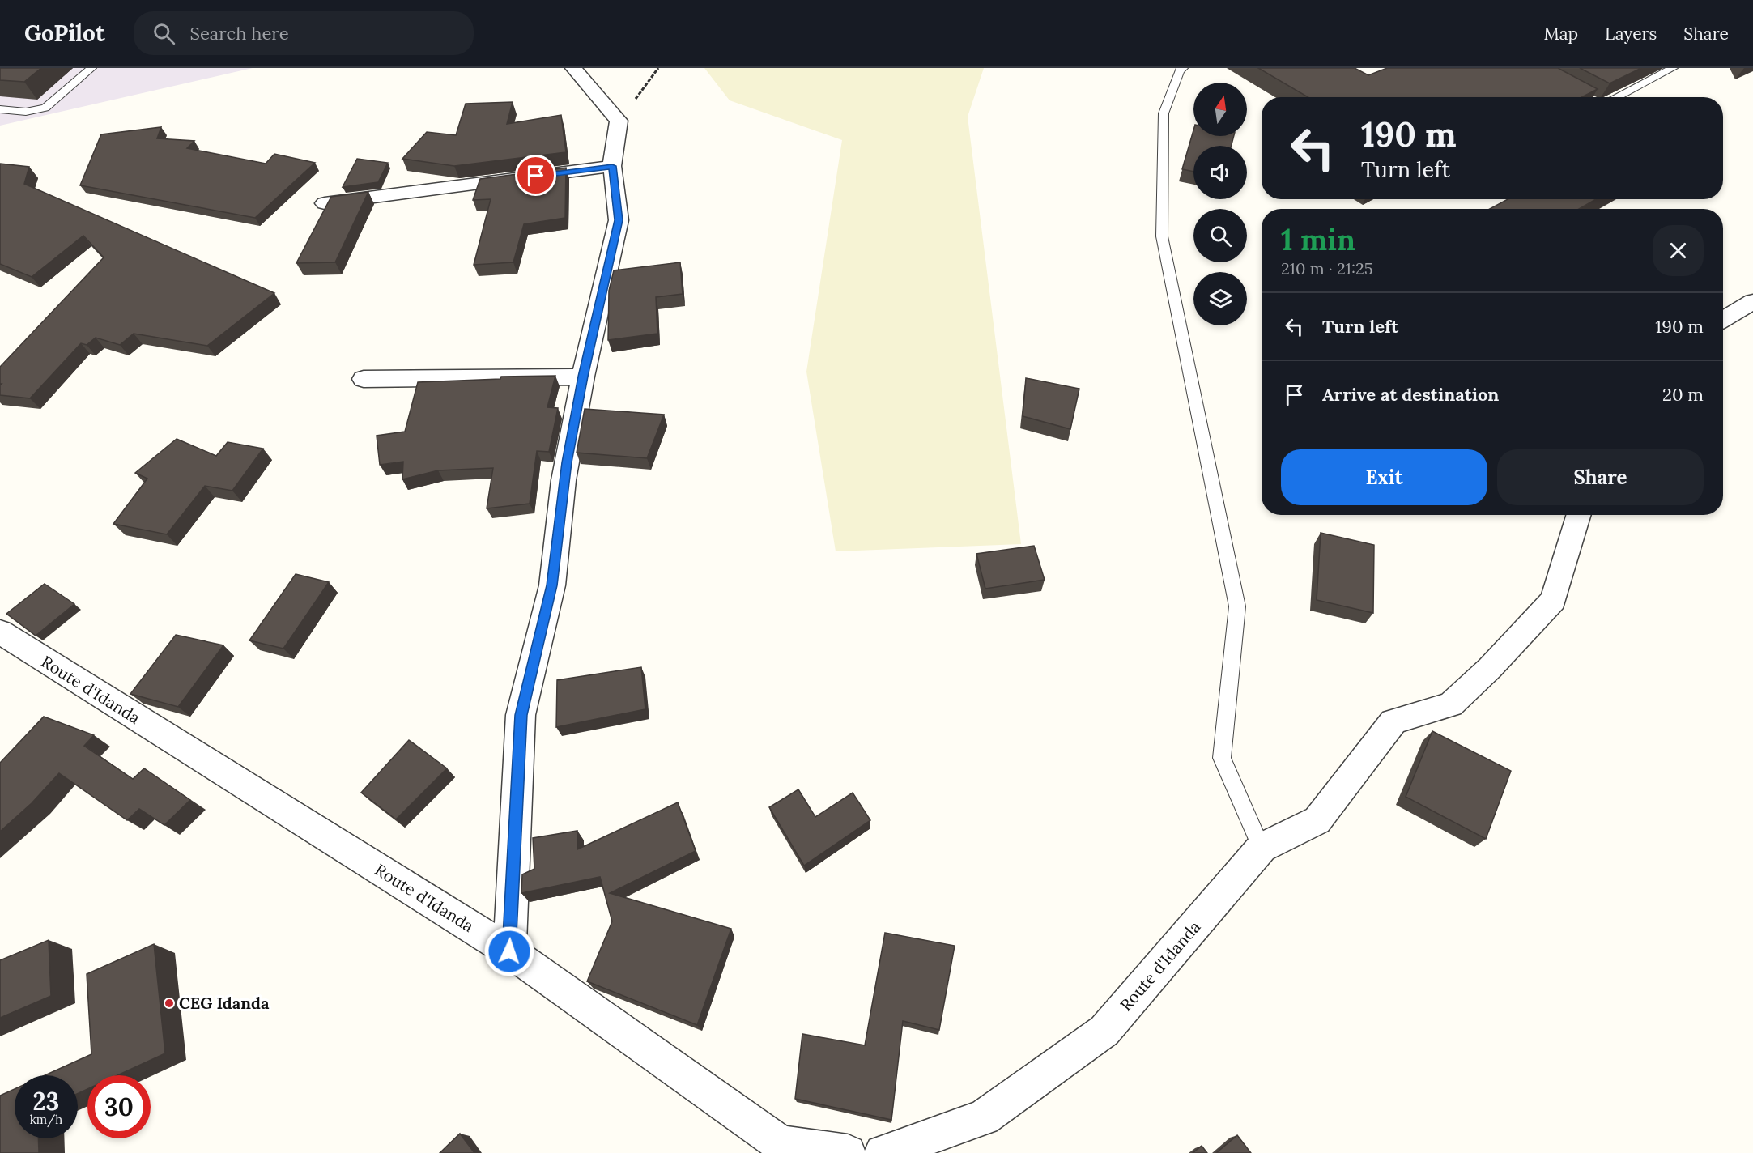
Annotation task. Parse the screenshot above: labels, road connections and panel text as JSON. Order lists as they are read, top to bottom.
{
  "streets": {
    "street": ["Route d'Idanda"]
  },
  "places": ["CEG Idanda"],
  "north": "top",
  "page": {
    "header": "GoPilot",
    "search": "Search here",
    "nav": ["Map", "Layers", "Share"],
    "turn": ["190 m", "Turn left"],
    "heading": ["1 min", "210 m · 21:25"],
    "list": [
      {
        "name": "Turn left",
        "value": "190 m"
      },
      {
        "name": "Arrive at destination",
        "value": "20 m"
      }
    ],
    "buttons": ["Exit", "Share"],
    "speed": "23 km/h",
    "limit": "30"
  }
}
